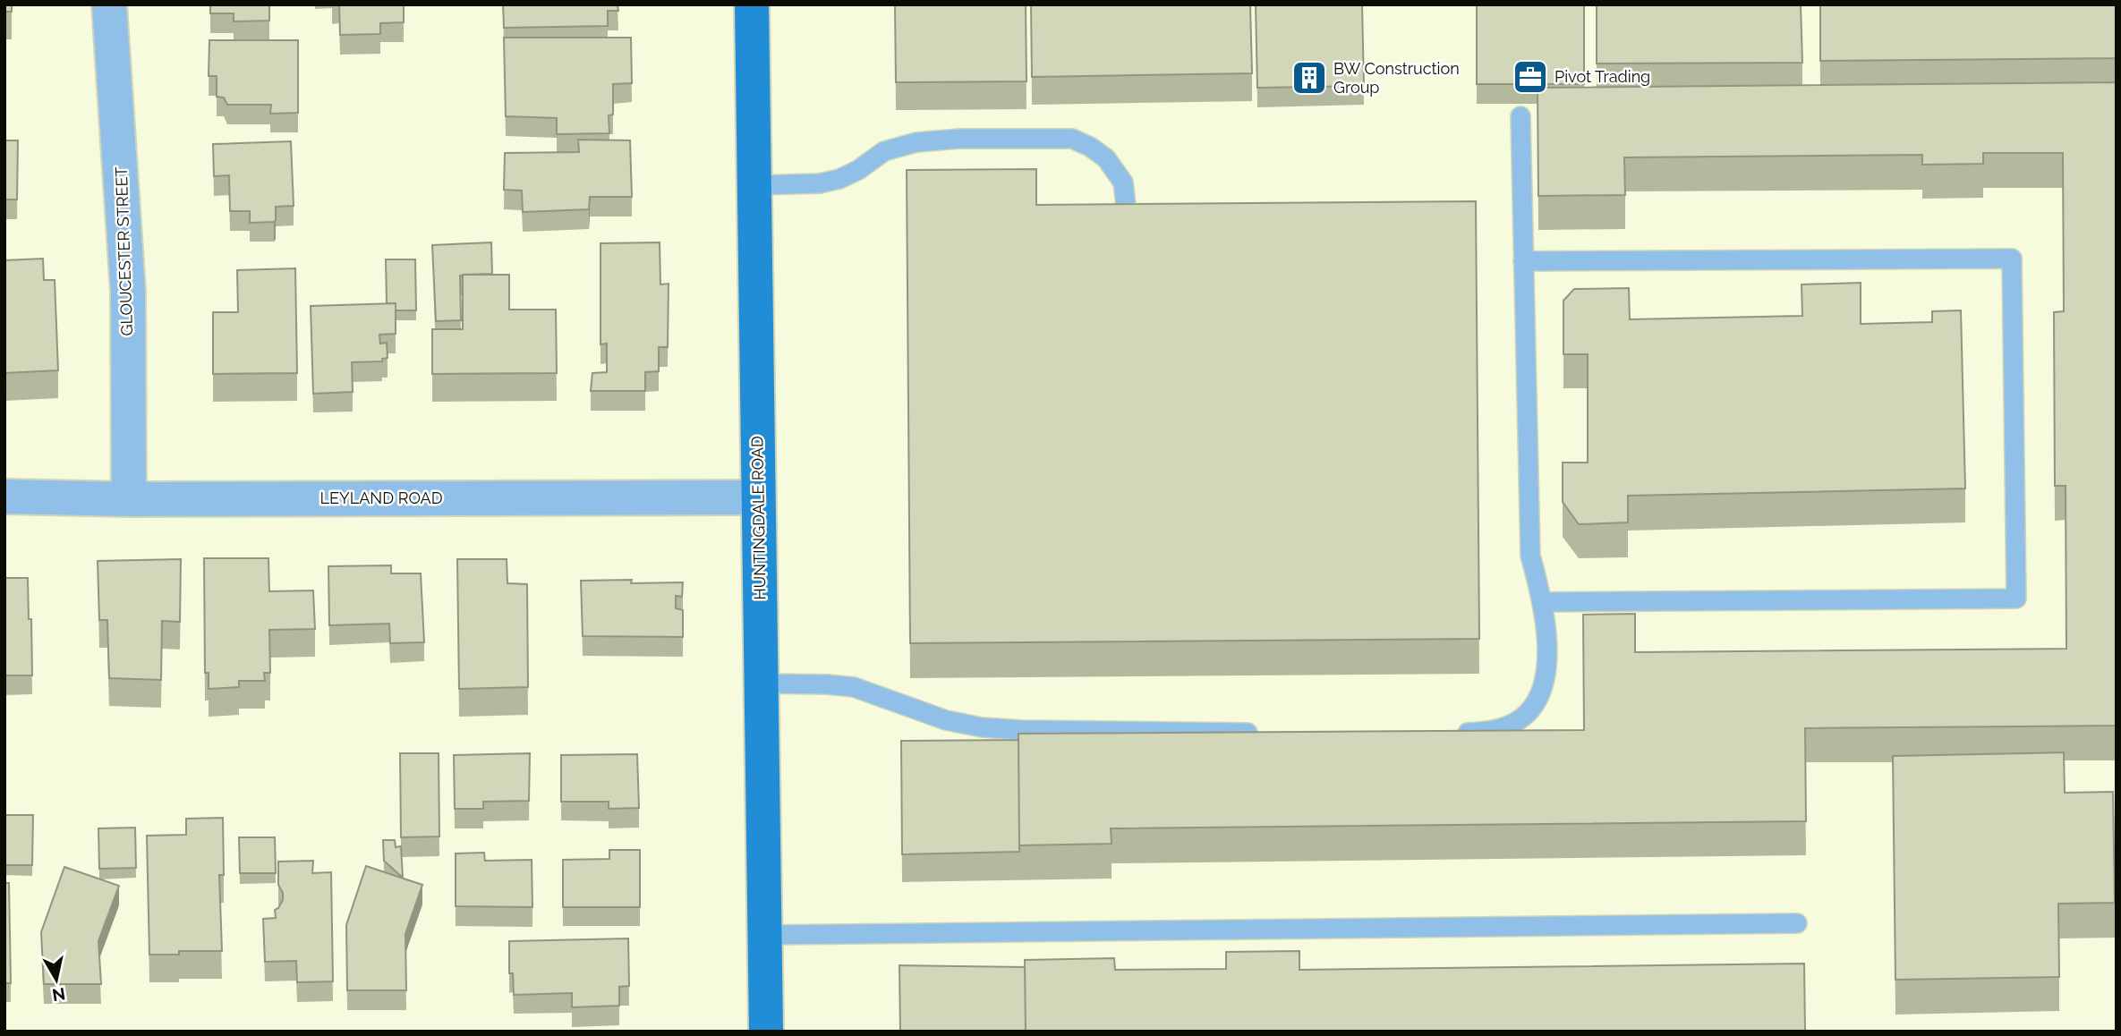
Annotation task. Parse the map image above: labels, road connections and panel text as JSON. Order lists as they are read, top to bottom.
{
  "streets": {
    "main road": ["HUNTINGDALE ROAD"],
    "street": ["GLOUCESTER STREET", "LEYLAND ROAD"]
  },
  "crossings": [
    ["GLOUCESTER STREET", "LEYLAND ROAD"],
    ["LEYLAND ROAD", "HUNTINGDALE ROAD"]
  ],
  "places": {
    "office": ["Pivot Trading"],
    "building": ["BW Construction Group"]
  },
  "north": "bottom"
}
